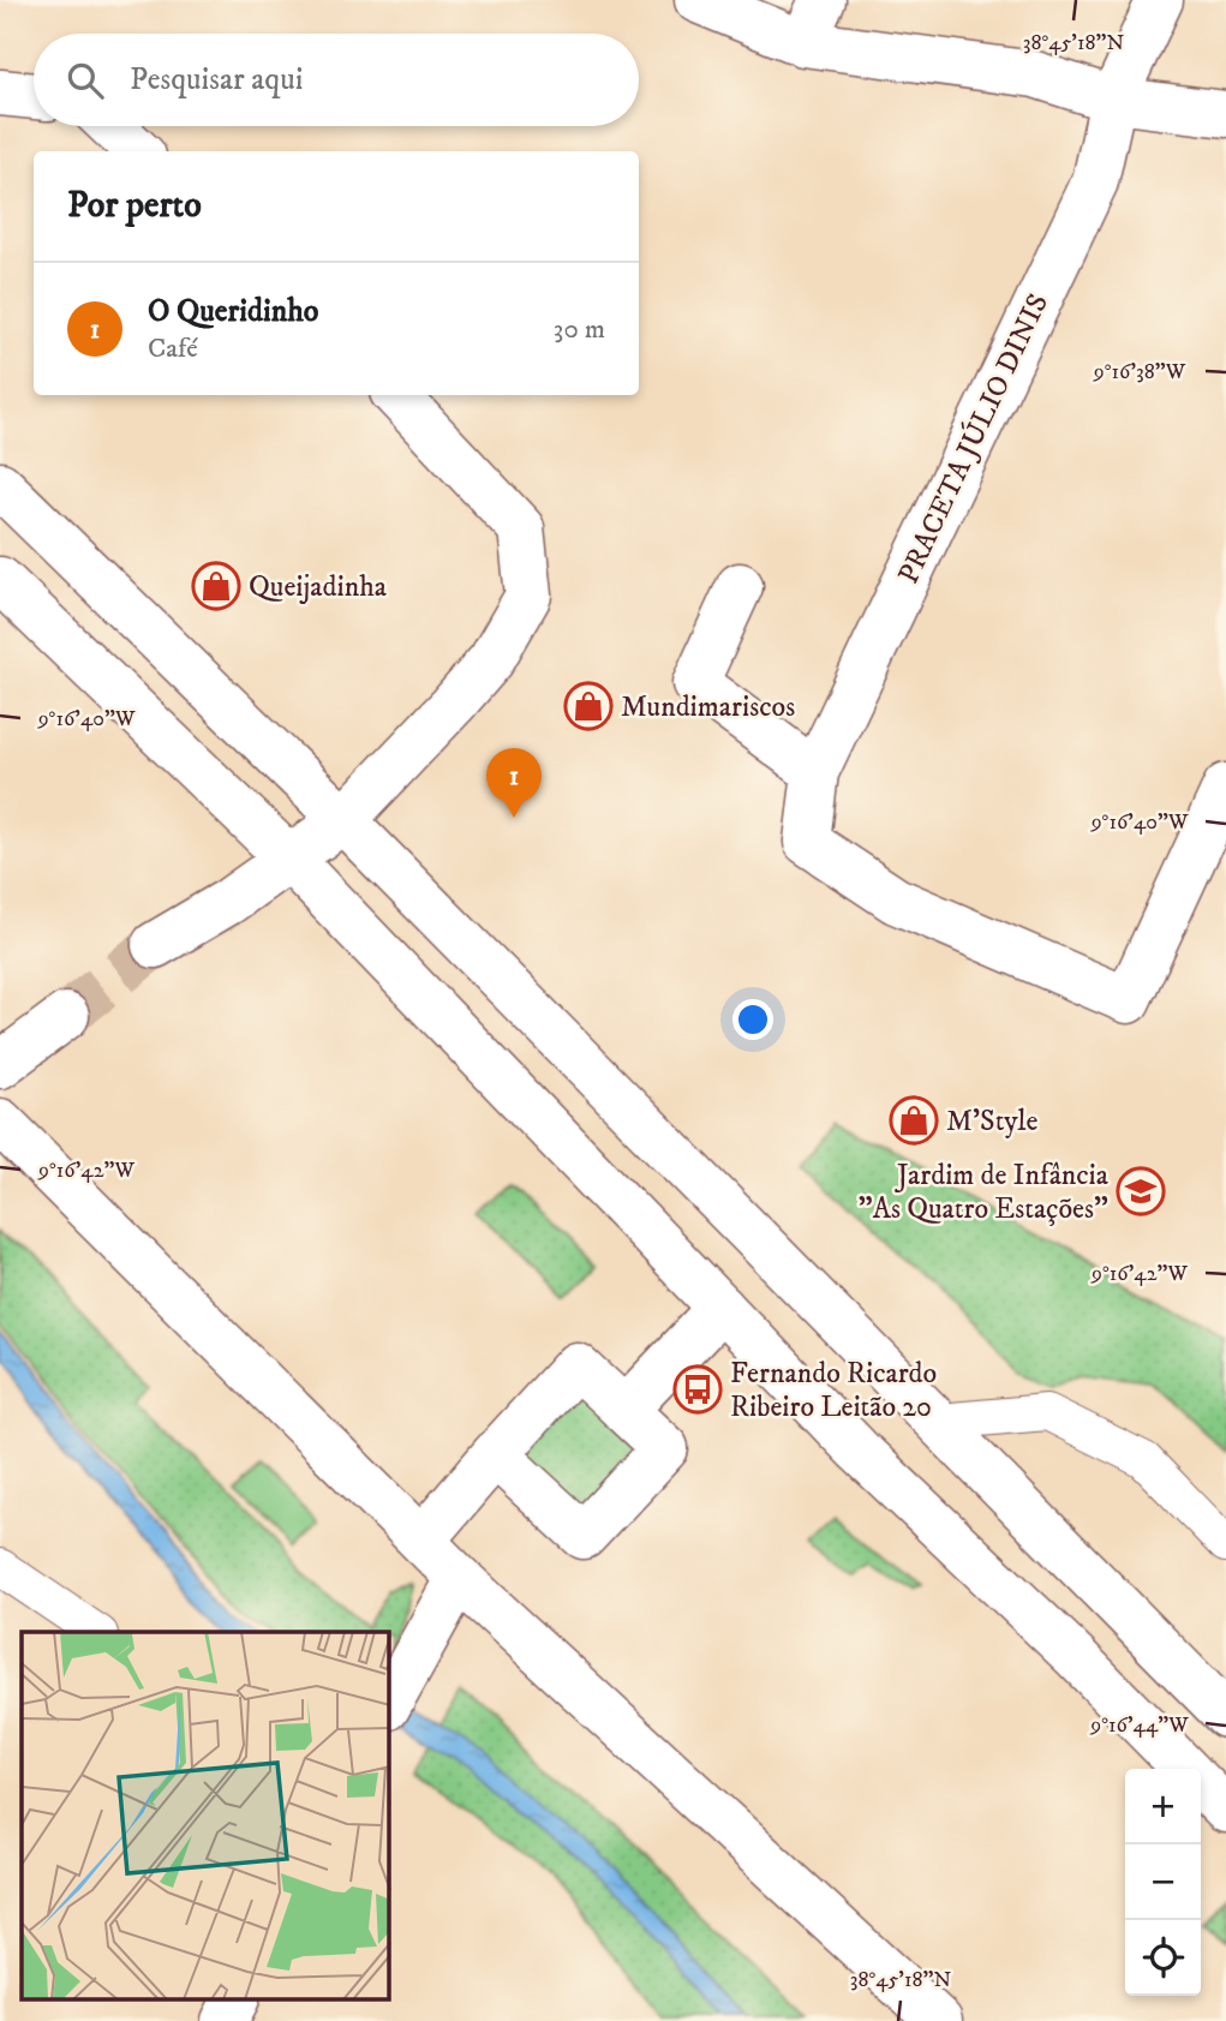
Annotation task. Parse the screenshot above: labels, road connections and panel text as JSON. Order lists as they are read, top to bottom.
{
  "streets": {
    "street": ["PRACETA JÚLIO DINIS"]
  },
  "places": {
    "shop": ["Queijadinha", "Mundimariscos", "M'Style"],
    "school or university": ["Jardim de Infância \"As Quatro Estações\""],
    "bus stop": ["Fernando Ricardo Ribeiro Leitão 20"]
  },
  "page": {
    "search": "Pesquisar aqui",
    "heading": "Por perto",
    "list": [
      {
        "mark": "1",
        "name": "O Queridinho",
        "note": "Café",
        "value": "30 m"
      }
    ],
    "pins": "1",
    "map_buttons": ["+", "−"]
  },
  "coordinates": [
    "38°45'18\"N",
    "9°16'38\"W",
    "9°16'40\"W",
    "9°16'42\"W",
    "9°16'44\"W"
  ]
}
